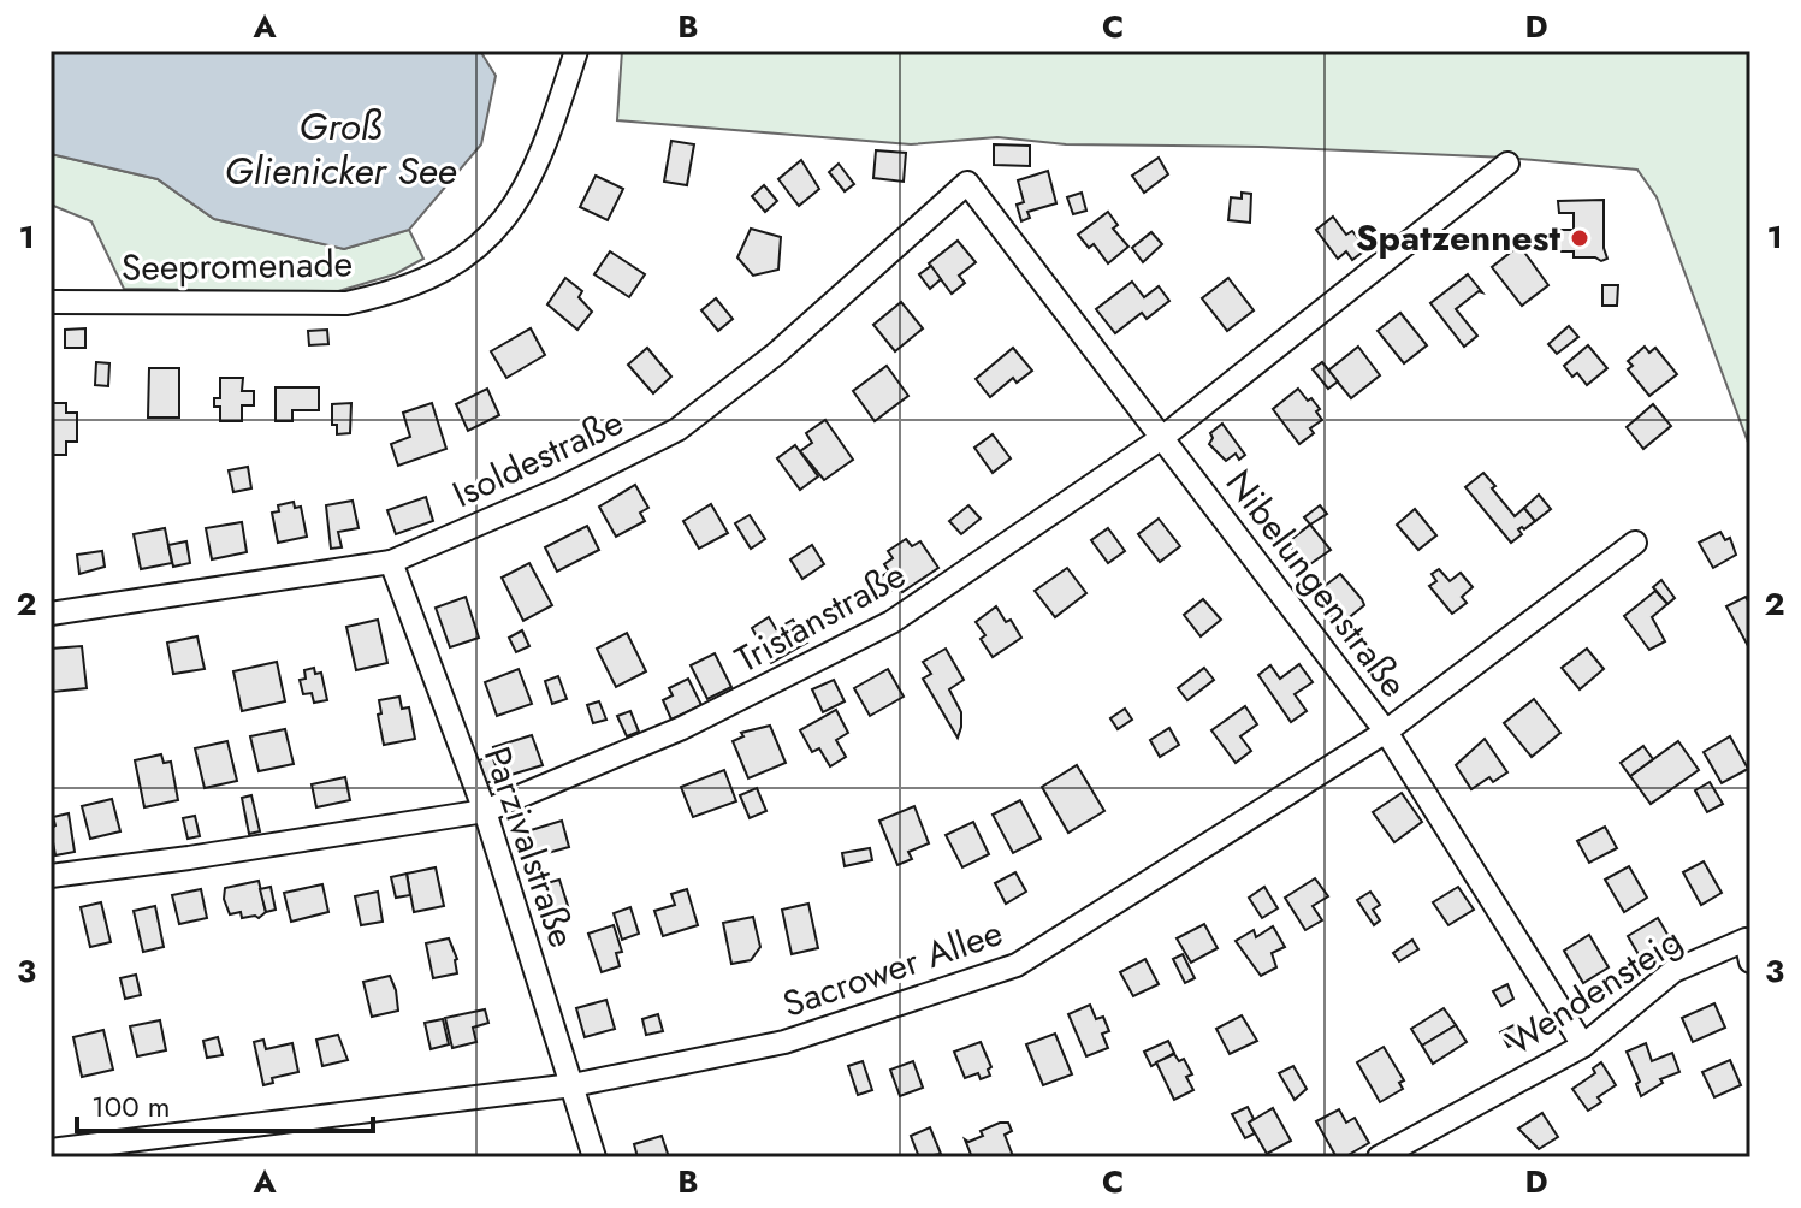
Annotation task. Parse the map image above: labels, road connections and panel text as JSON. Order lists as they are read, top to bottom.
{
  "streets": {
    "street": [
      "Seepromenade",
      "Isoldestraße",
      "Nibelungenstraße",
      "Tristanstraße",
      "Parzivalstraße",
      "Sacrower Allee",
      "Wendensteig"
    ]
  },
  "crossings": [
    ["Isoldestraße", "Nibelungenstraße"],
    ["Isoldestraße", "Parzivalstraße"],
    ["Nibelungenstraße", "Tristanstraße"],
    ["Nibelungenstraße", "Sacrower Allee"],
    ["Nibelungenstraße", "Wendensteig"],
    ["Tristanstraße", "Parzivalstraße"],
    ["Parzivalstraße", "Sacrower Allee"]
  ],
  "water": ["Groß Glienicker See"],
  "places": ["Spatzennest"],
  "scale_bar": "100 m",
  "grid": {
    "columns": [
      "A",
      "B",
      "C",
      "D"
    ],
    "rows": ["1", "2", "3"]
  }
}
